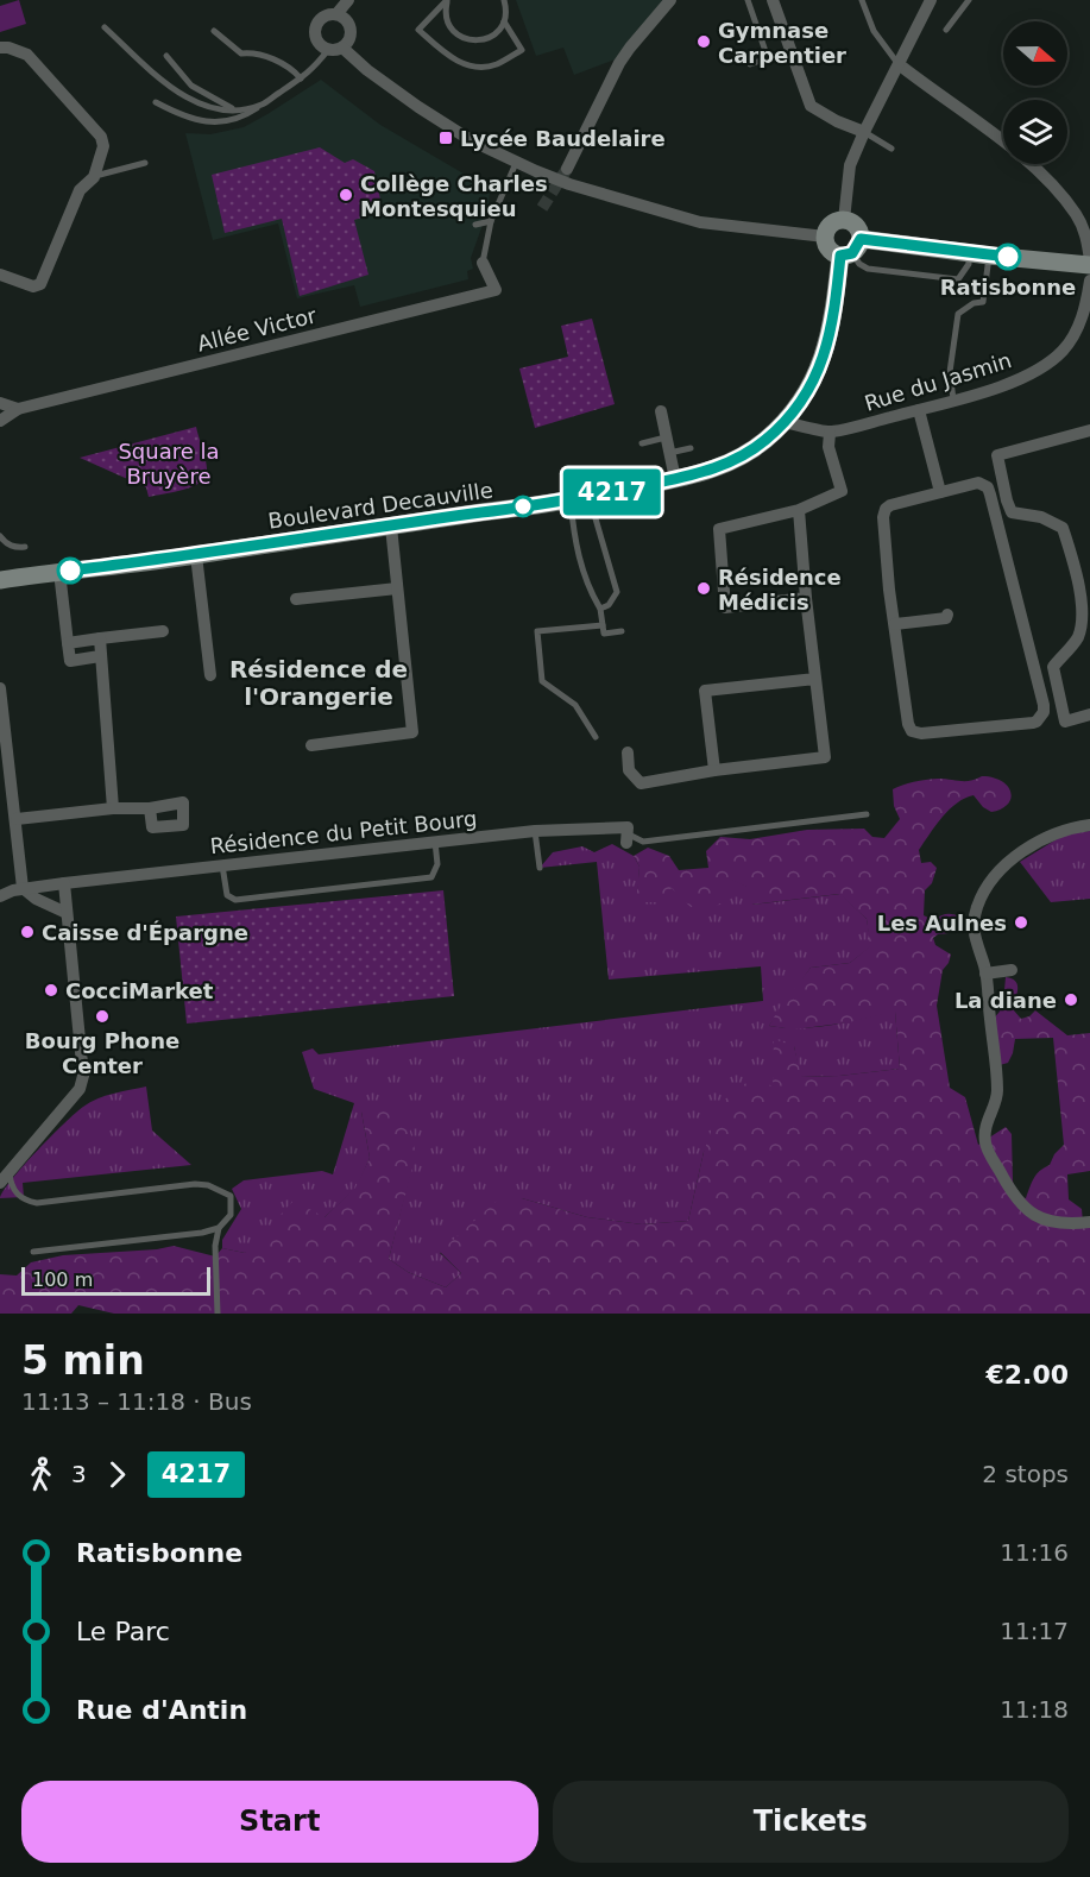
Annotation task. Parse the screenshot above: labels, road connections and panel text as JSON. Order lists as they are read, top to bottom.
{
  "streets": {
    "street": [
      "Allée Victor",
      "Rue du Jasmin",
      "Boulevard Decauville",
      "Résidence du Petit Bourg"
    ]
  },
  "crossings": [
    ["Rue du Jasmin", "Boulevard Decauville"]
  ],
  "districts": ["Résidence de l'Orangerie"],
  "parks": ["Square la Bruyère"],
  "places": {
    "other": [
      "Gymnase Carpentier",
      "Collège Charles Montesquieu",
      "Ratisbonne",
      "Résidence Médicis",
      "Les Aulnes",
      "Caisse d'Épargne",
      "CocciMarket",
      "La diane",
      "Bourg Phone Center"
    ],
    "transit": ["Lycée Baudelaire"]
  },
  "lines": ["bus line 4217"],
  "scale_bar": "100 m",
  "north": "right",
  "page": {
    "on_map": "4217",
    "scale": "100 m",
    "heading": ["5 min", "11:13 – 11:18 · Bus", "€2.00"],
    "legs": ["3", "4217", "2 stops"],
    "list": [
      {
        "name": "Ratisbonne",
        "value": "11:16"
      },
      {
        "name": "Le Parc",
        "value": "11:17"
      },
      {
        "name": "Rue d'Antin",
        "value": "11:18"
      }
    ],
    "buttons": ["Start", "Tickets"]
  }
}
